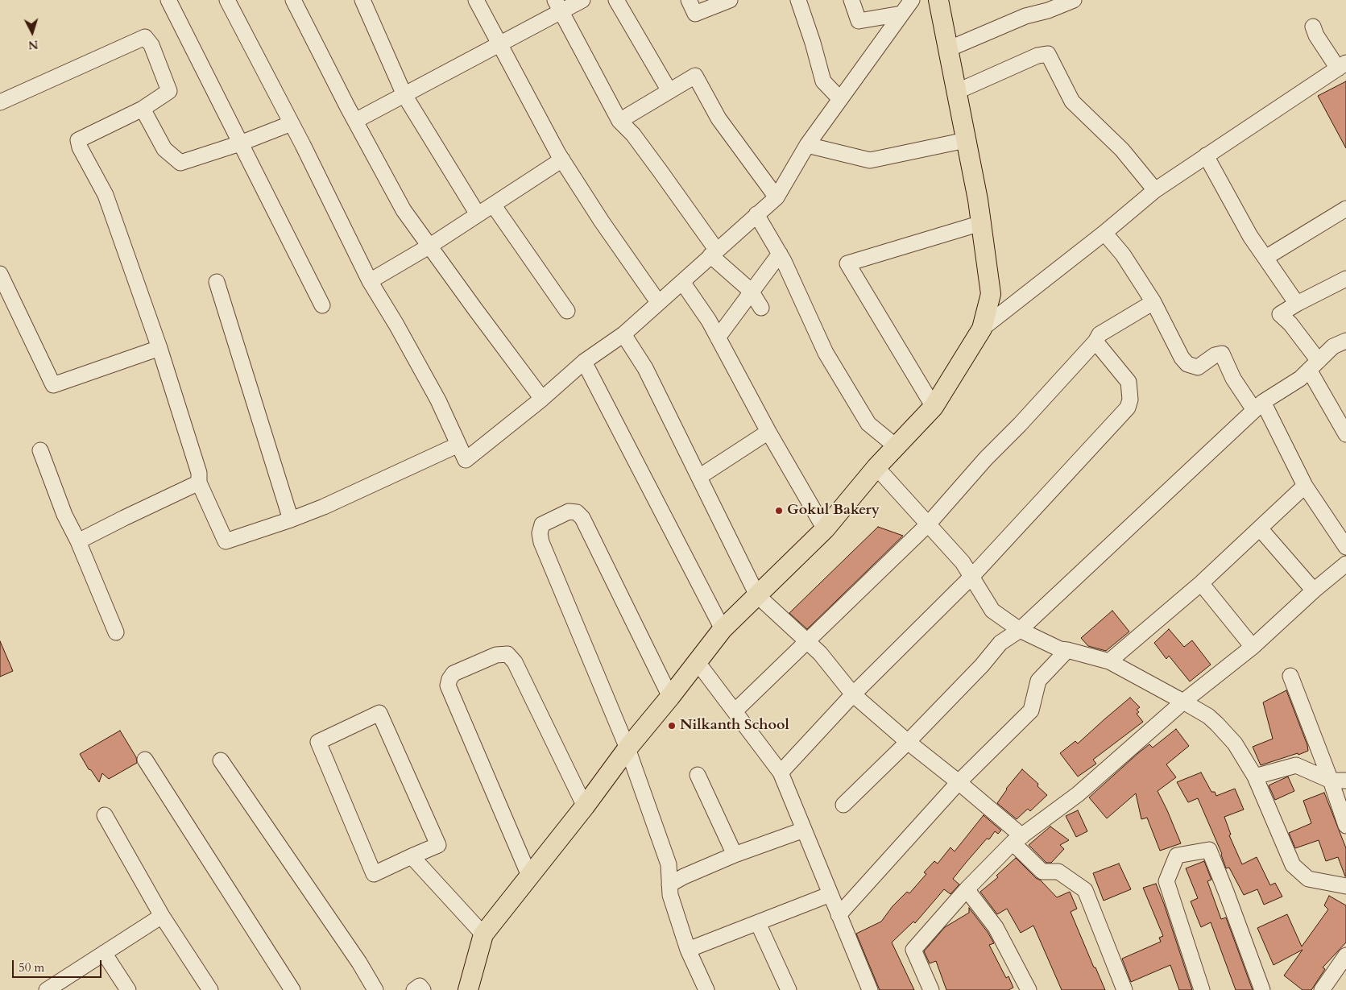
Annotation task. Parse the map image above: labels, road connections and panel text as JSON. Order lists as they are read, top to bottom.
{
  "places": ["Gokul Bakery", "Nilkanth School"],
  "scale_bar": "50 m",
  "north": "bottom"
}
